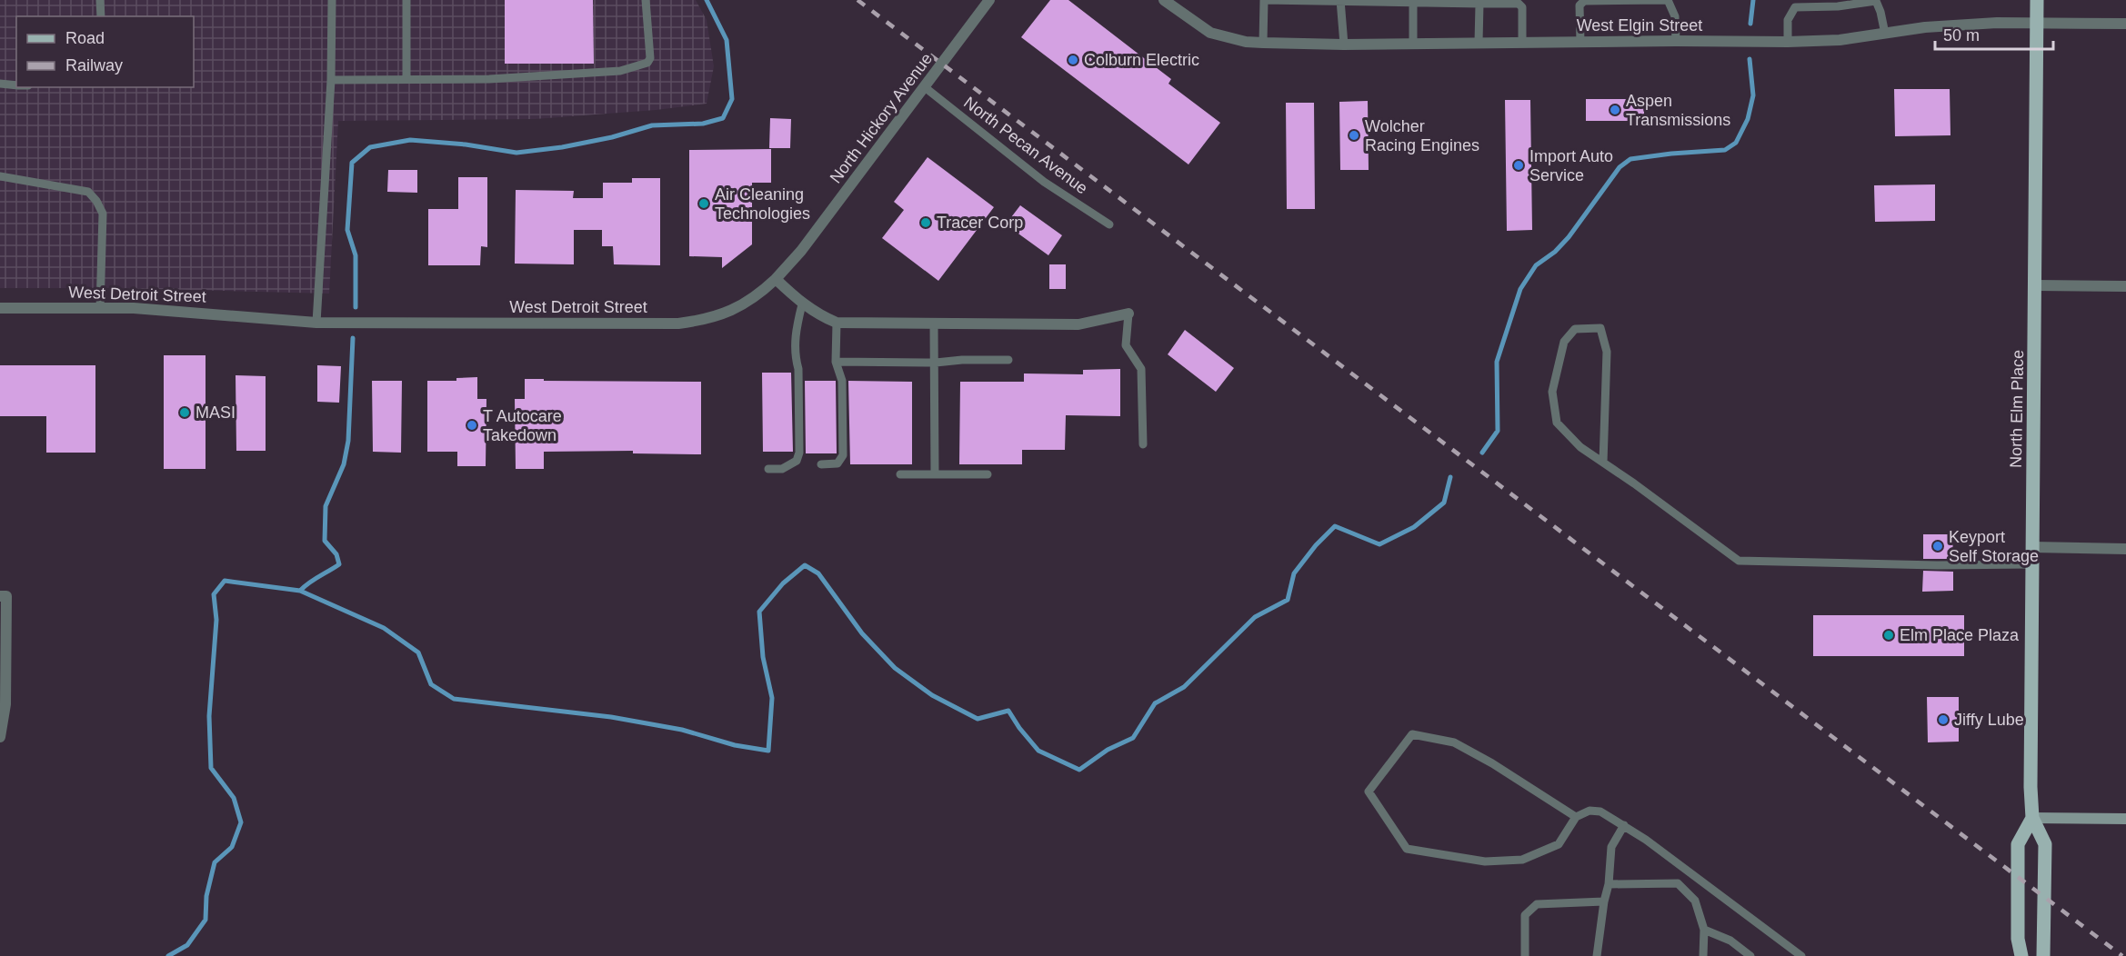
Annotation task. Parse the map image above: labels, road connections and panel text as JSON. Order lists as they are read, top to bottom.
{
  "streets": {
    "main road": ["North Elm Place"],
    "street": ["West Elgin Street", "North Hickory Avenue", "West Detroit Street"],
    "lane": ["North Pecan Avenue"]
  },
  "crossings": [
    ["West Elgin Street", "North Elm Place"],
    ["North Hickory Avenue", "North Pecan Avenue"],
    ["North Hickory Avenue", "West Detroit Street"]
  ],
  "places": [
    "Colburn Electric",
    "Aspen Transmissions",
    "Wolcher Racing Engines",
    "Import Auto Service",
    "Air Cleaning Technologies",
    "Tracer Corp",
    "MASI",
    "T Autocare Takedown",
    "Keyport Self Storage",
    "Elm Place Plaza",
    "Jiffy Lube"
  ],
  "legend": ["Road", "Railway"],
  "scale_bar": "50 m"
}
